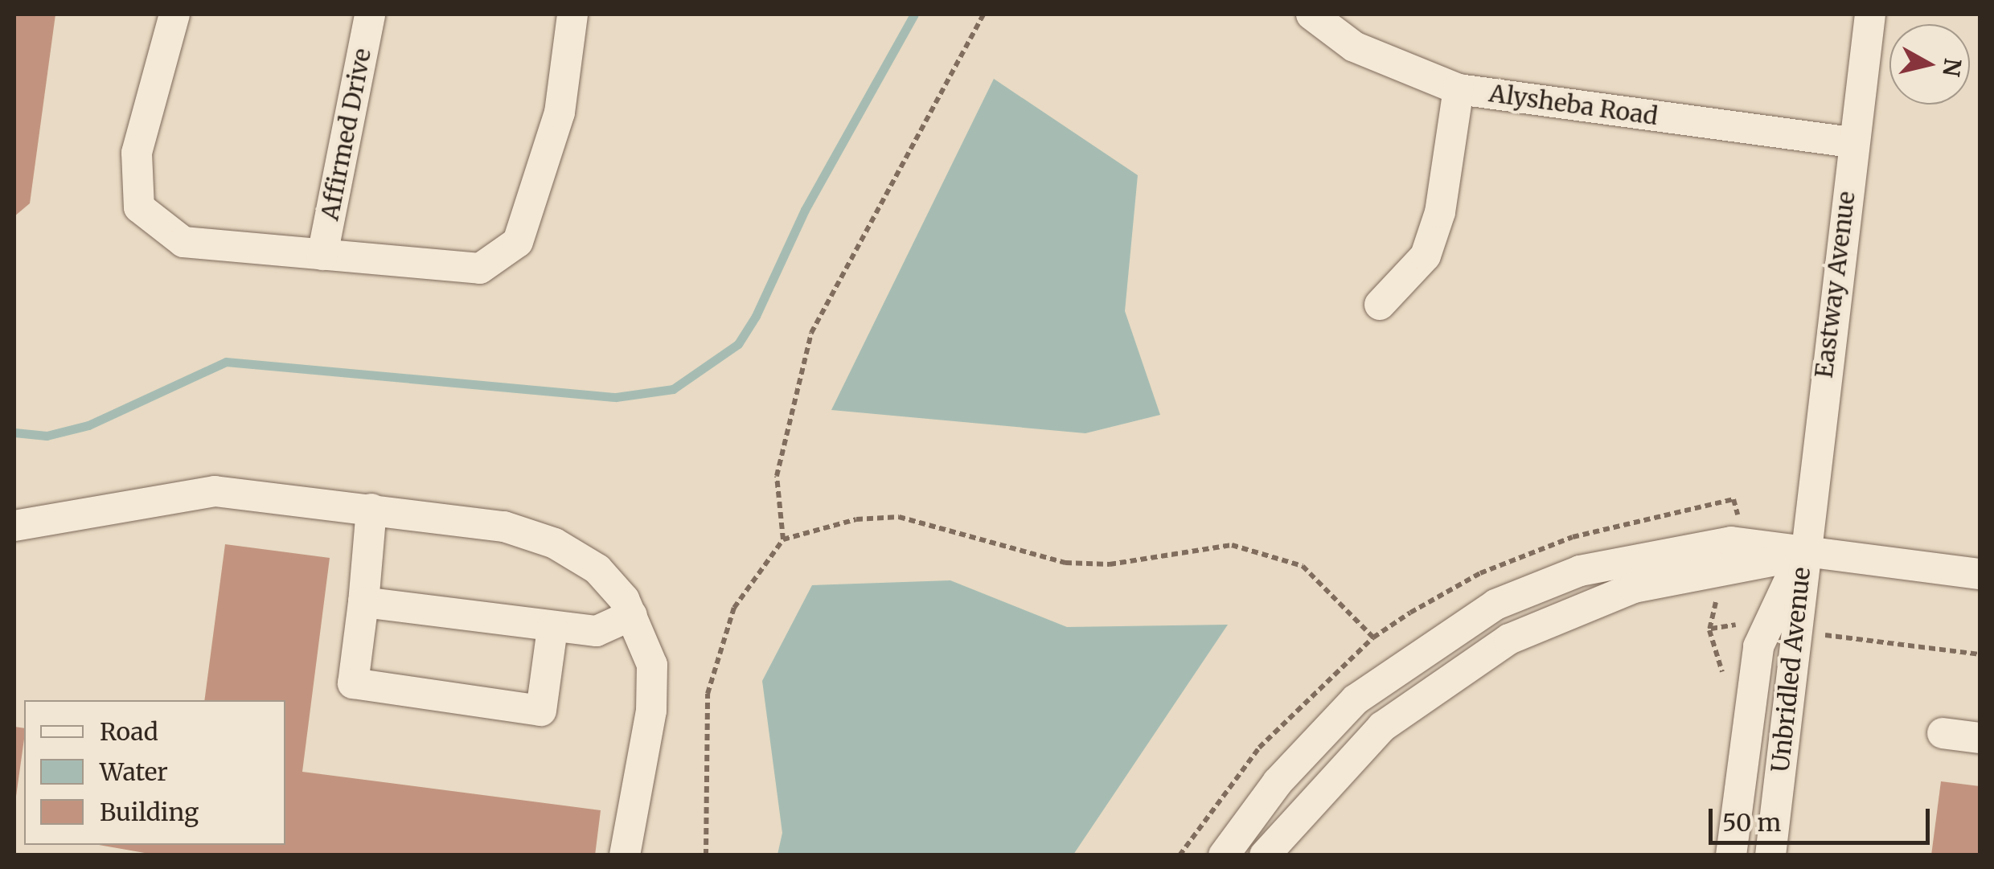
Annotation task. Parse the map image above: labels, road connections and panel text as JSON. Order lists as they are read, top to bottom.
{
  "streets": {
    "street": [
      "Alysheba Road",
      "Affirmed Drive",
      "Eastway Avenue",
      "Unbridled Avenue"
    ]
  },
  "crossings": [
    ["Alysheba Road", "Eastway Avenue"],
    ["Eastway Avenue", "Unbridled Avenue"]
  ],
  "legend": ["Road", "Water", "Building"],
  "scale_bar": "50 m",
  "north": "right"
}
